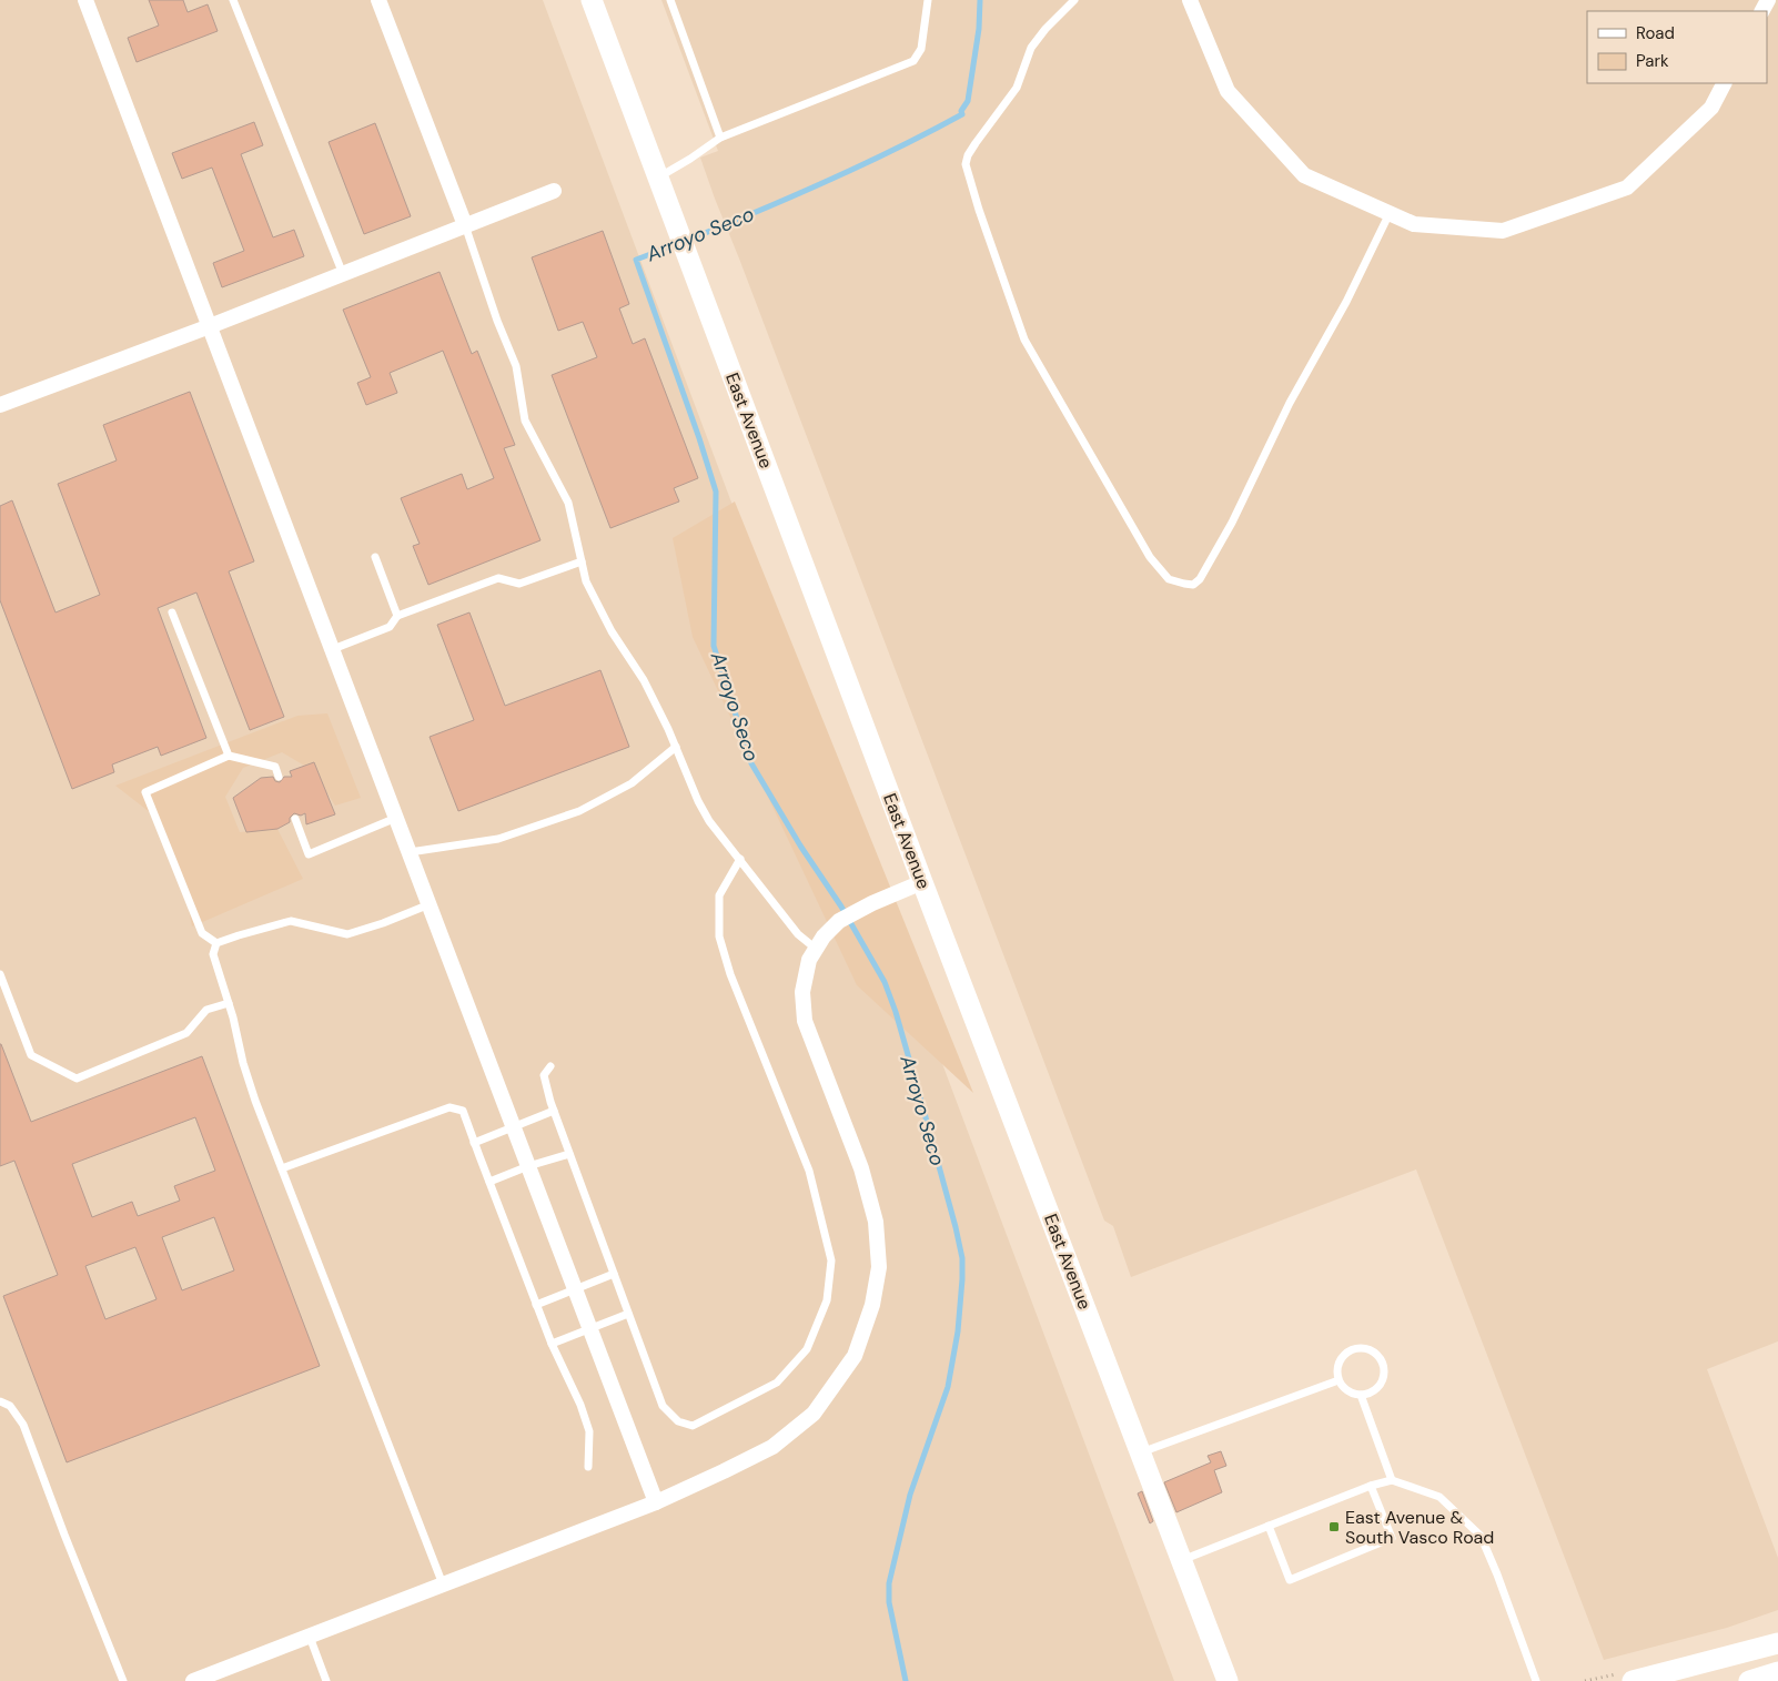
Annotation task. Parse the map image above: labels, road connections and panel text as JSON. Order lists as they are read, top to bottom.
{
  "streets": {
    "street": ["East Avenue"]
  },
  "water": ["Arroyo Seco"],
  "places": {
    "transit": ["East Avenue & South Vasco Road"]
  },
  "legend": ["Road", "Park"]
}
